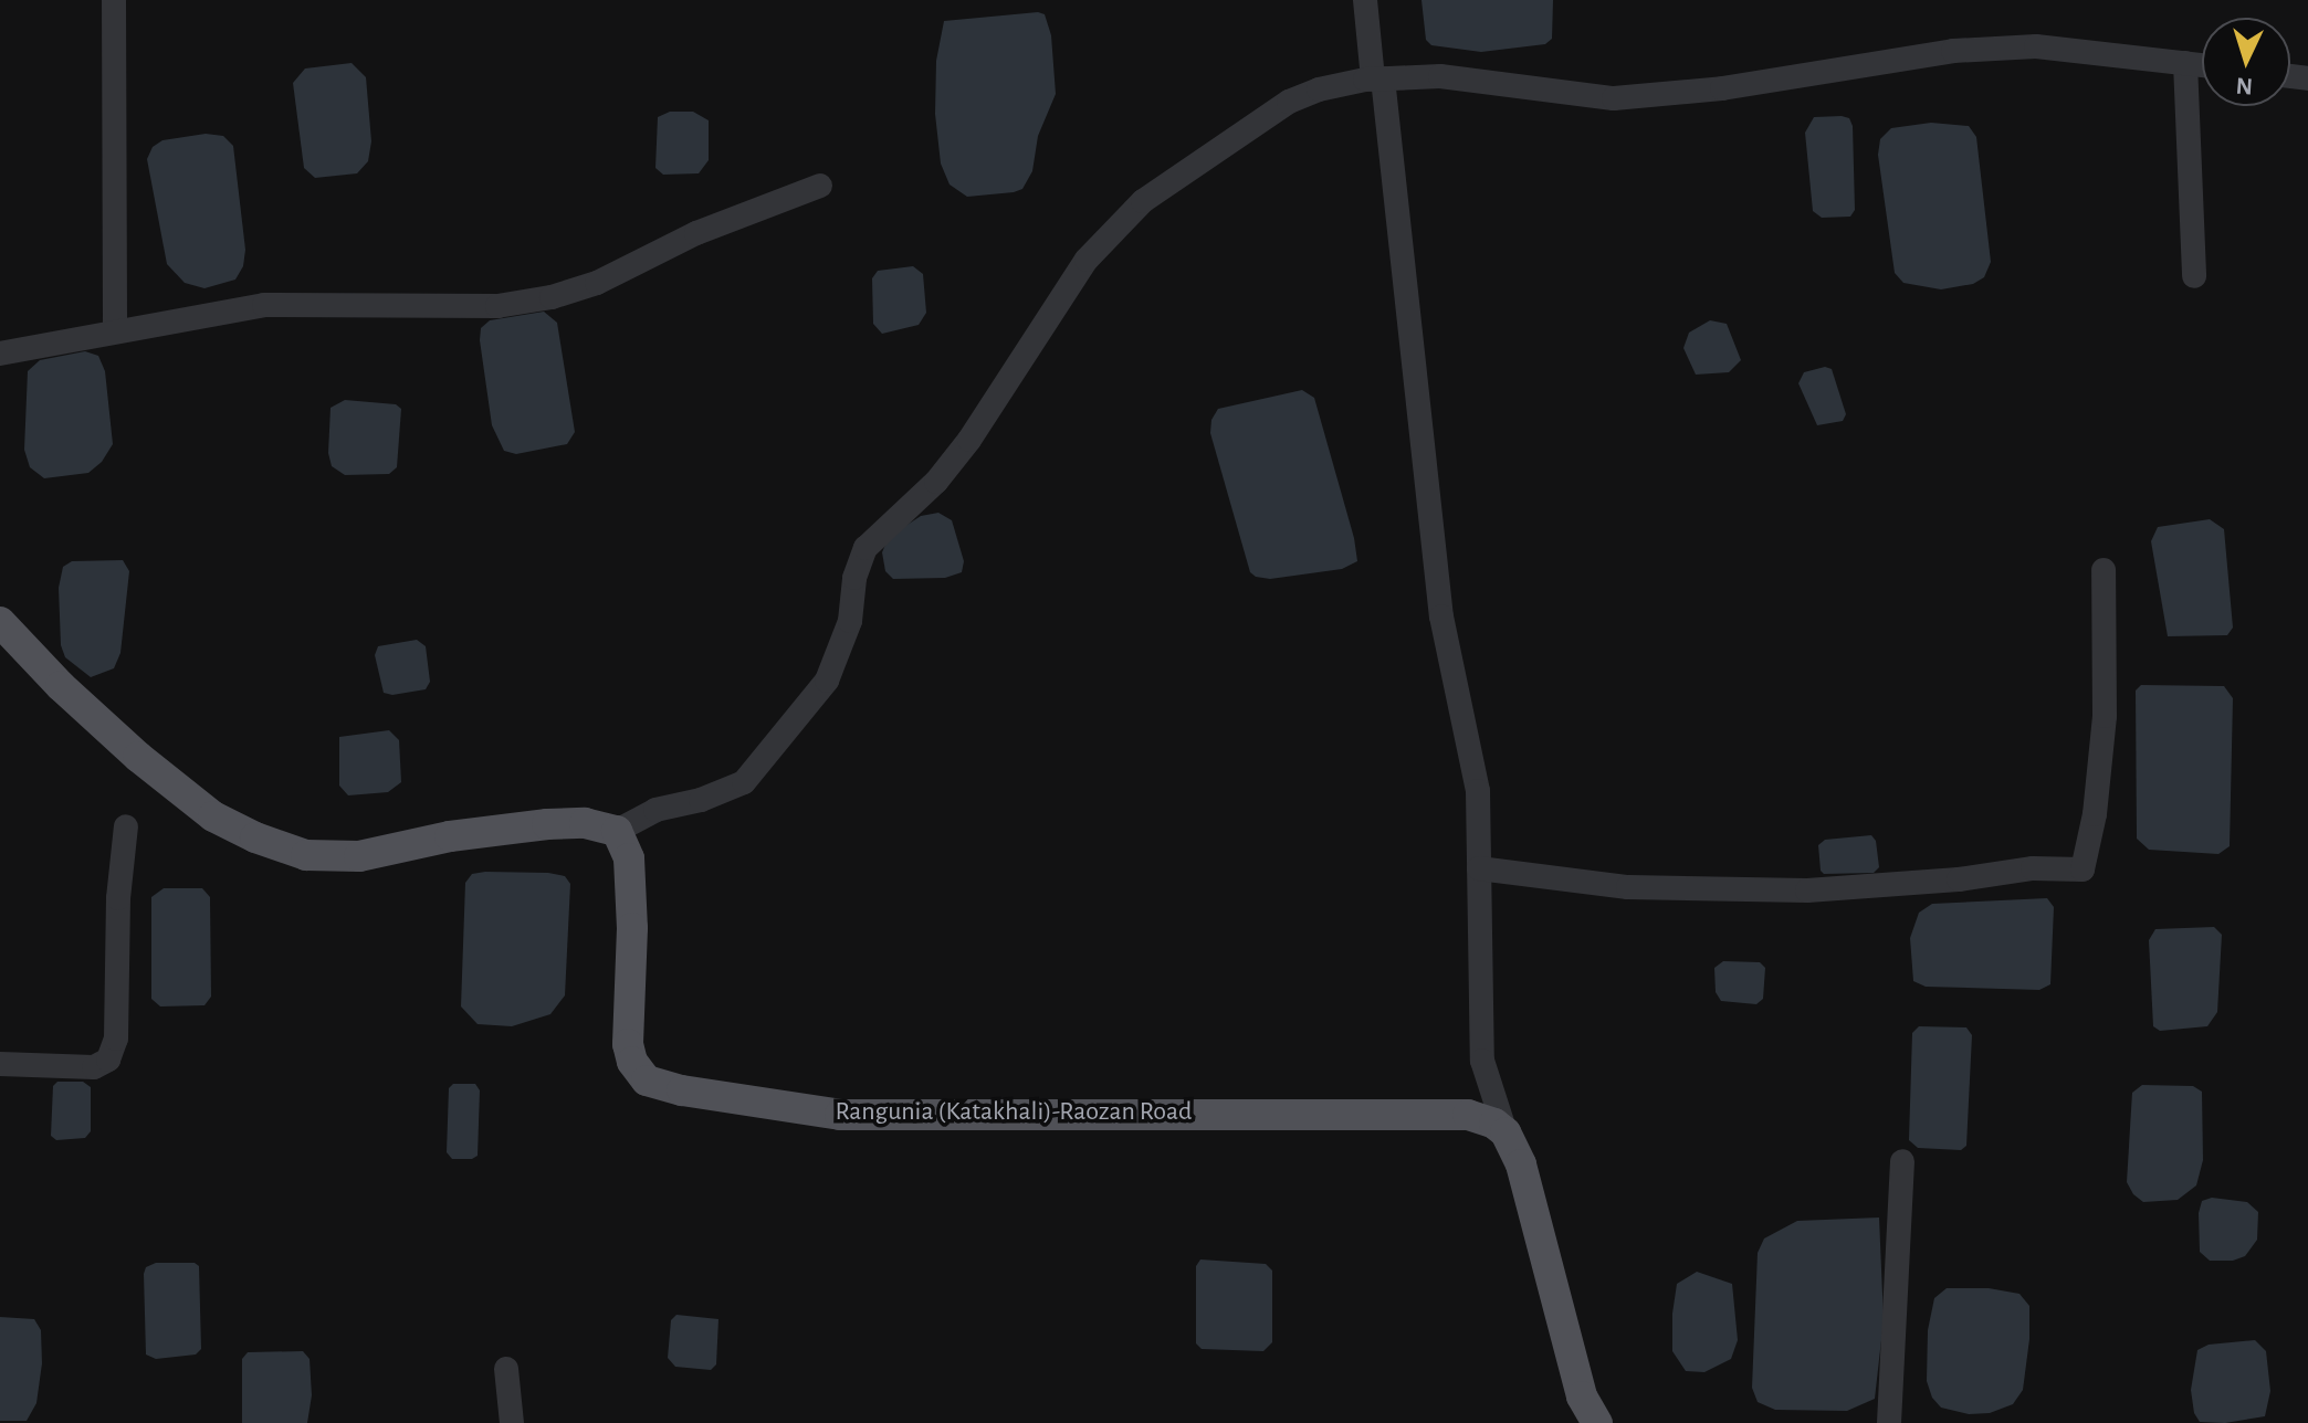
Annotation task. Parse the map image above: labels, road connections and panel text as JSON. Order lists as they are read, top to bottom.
{
  "streets": {
    "main road": ["Rangunia (Katakhali)-Raozan Road"]
  },
  "north": "bottom"
}
